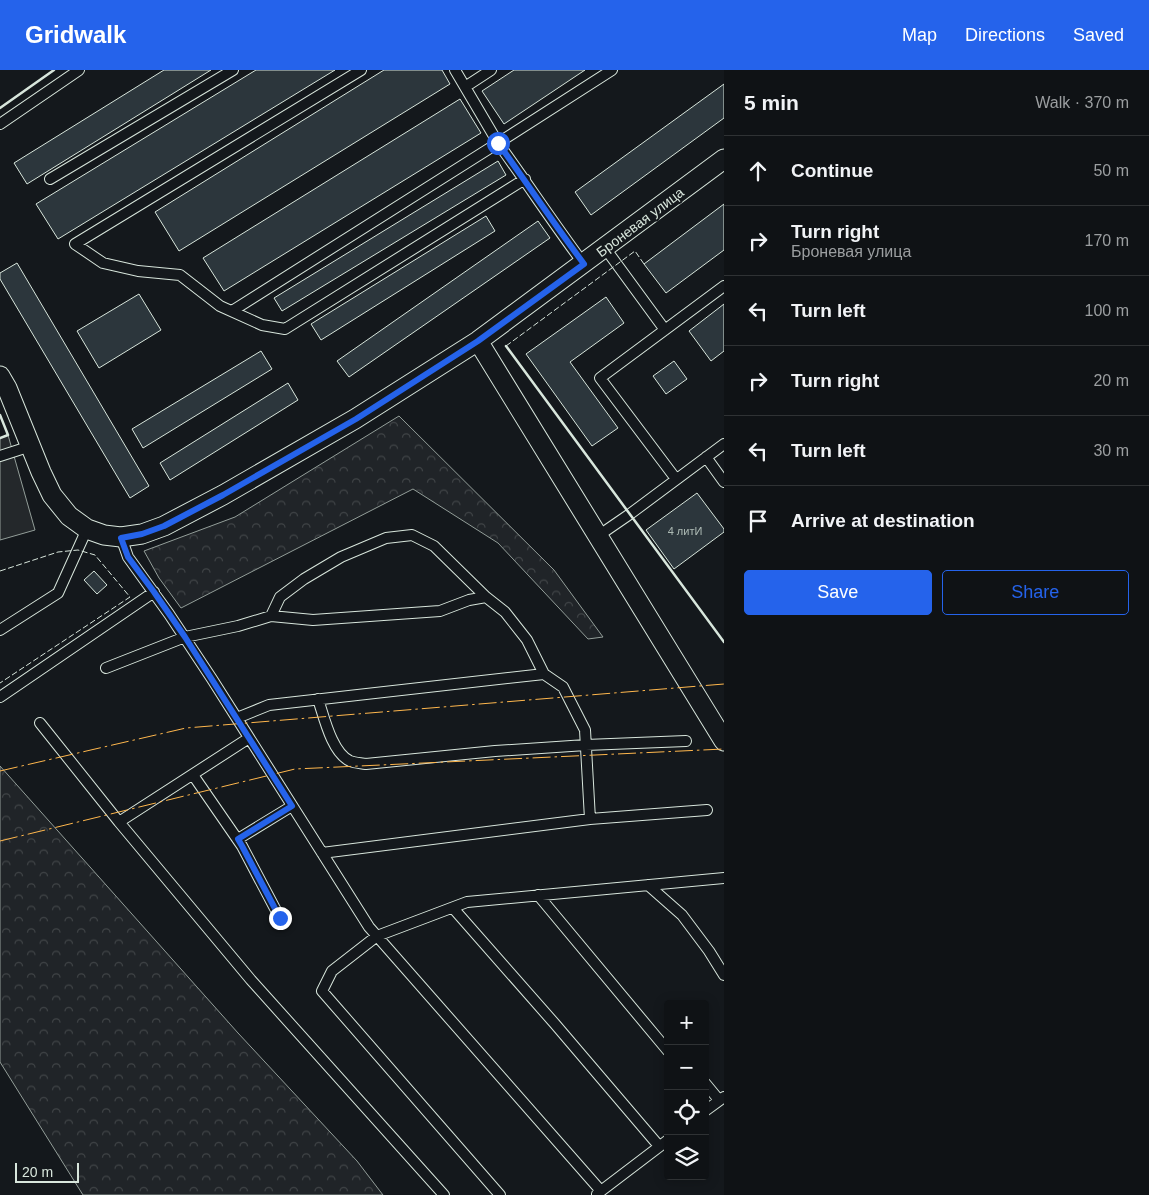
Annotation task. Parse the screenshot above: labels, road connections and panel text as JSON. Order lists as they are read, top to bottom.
{
  "streets": {
    "street": ["Броневая улица"]
  },
  "house_numbers": ["4 литИ"],
  "scale_bar": "20 m",
  "page": {
    "header": "Gridwalk",
    "nav": ["Map", "Directions", "Saved"],
    "heading": ["5 min", "Walk · 370 m"],
    "list": [
      ["Continue", "50 m"],
      ["Turn right", "Броневая улица", "170 m"],
      ["Turn left", "100 m"],
      ["Turn right", "20 m"],
      ["Turn left", "30 m"],
      "Arrive at destination"
    ],
    "buttons": ["Save", "Share"],
    "map_buttons": ["+", "−"],
    "scale": "20 m"
  }
}
